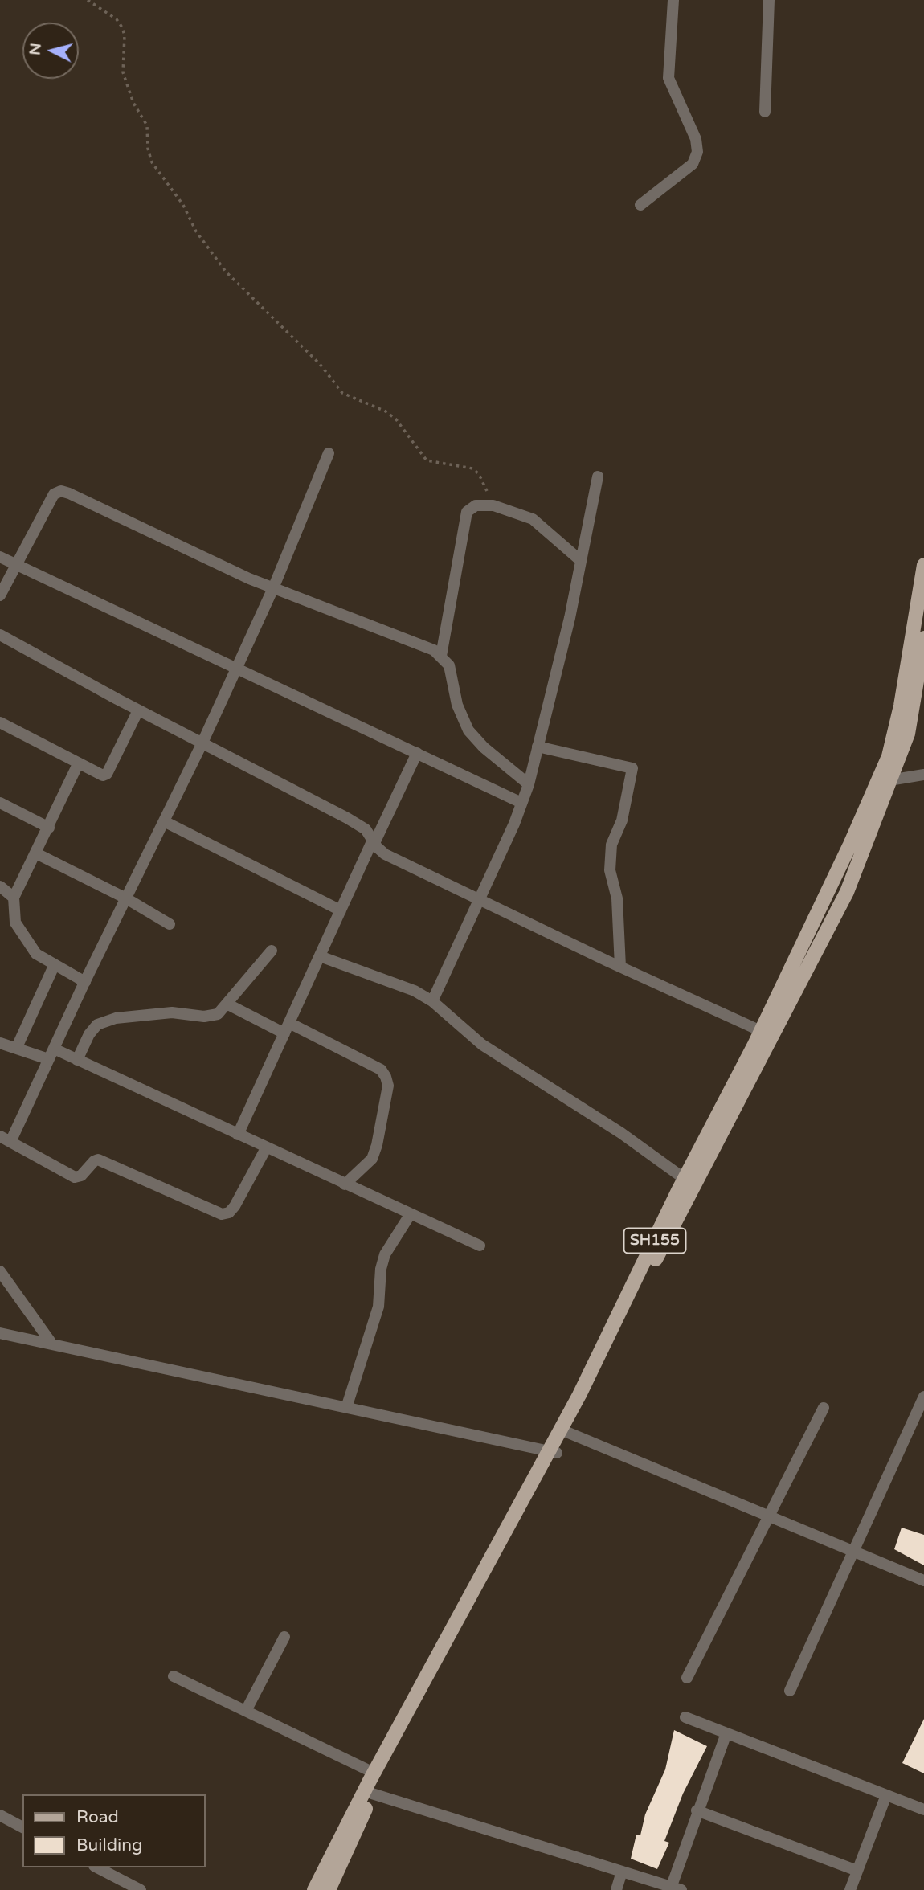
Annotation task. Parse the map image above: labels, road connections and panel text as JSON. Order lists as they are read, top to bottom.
{
  "streets": {
    "main road": ["SH155"]
  },
  "legend": ["Road", "Building"],
  "north": "left"
}
